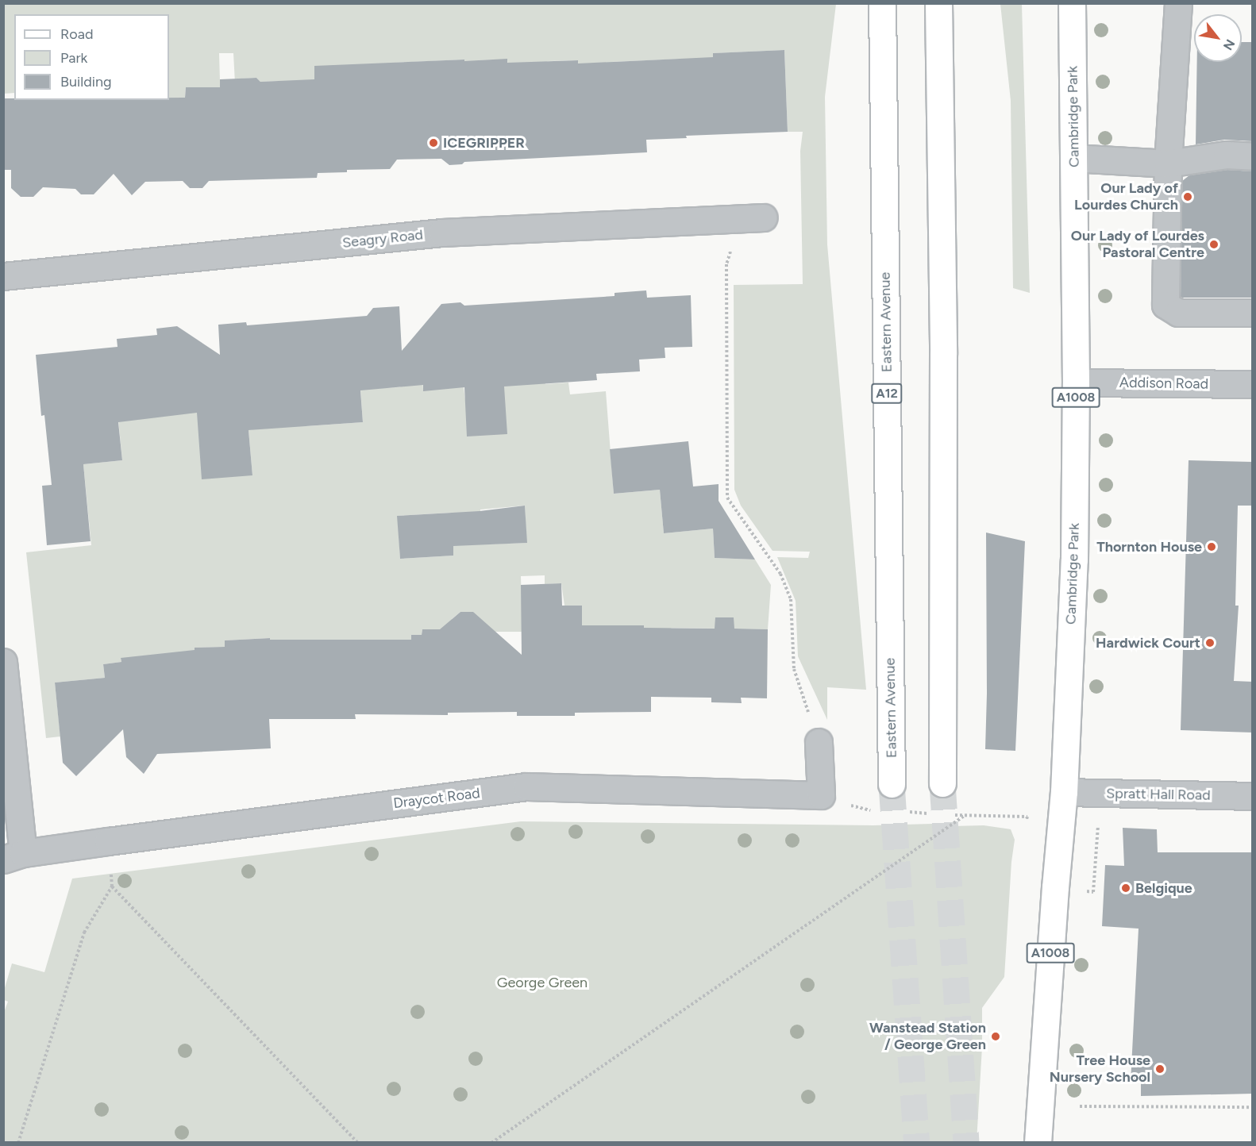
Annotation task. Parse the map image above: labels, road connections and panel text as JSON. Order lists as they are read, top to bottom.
{
  "streets": {
    "main road": [
      "Cambridge Park",
      "Eastern Avenue",
      "A12",
      "A1008"
    ],
    "street": [
      "Seagry Road",
      "Addison Road",
      "Spratt Hall Road",
      "Draycot Road"
    ]
  },
  "crossings": [
    ["Cambridge Park", "Addison Road"],
    ["Cambridge Park", "Spratt Hall Road"]
  ],
  "parks": ["George Green"],
  "places": [
    "ICEGRIPPER",
    "Our Lady of Lourdes Church",
    "Our Lady of Lourdes Pastoral Centre",
    "Thornton House",
    "Hardwick Court",
    "Belgique",
    "Wanstead Station / George Green",
    "Tree House Nursery School"
  ],
  "legend": ["Road", "Park", "Building"],
  "north": "bottom right"
}
